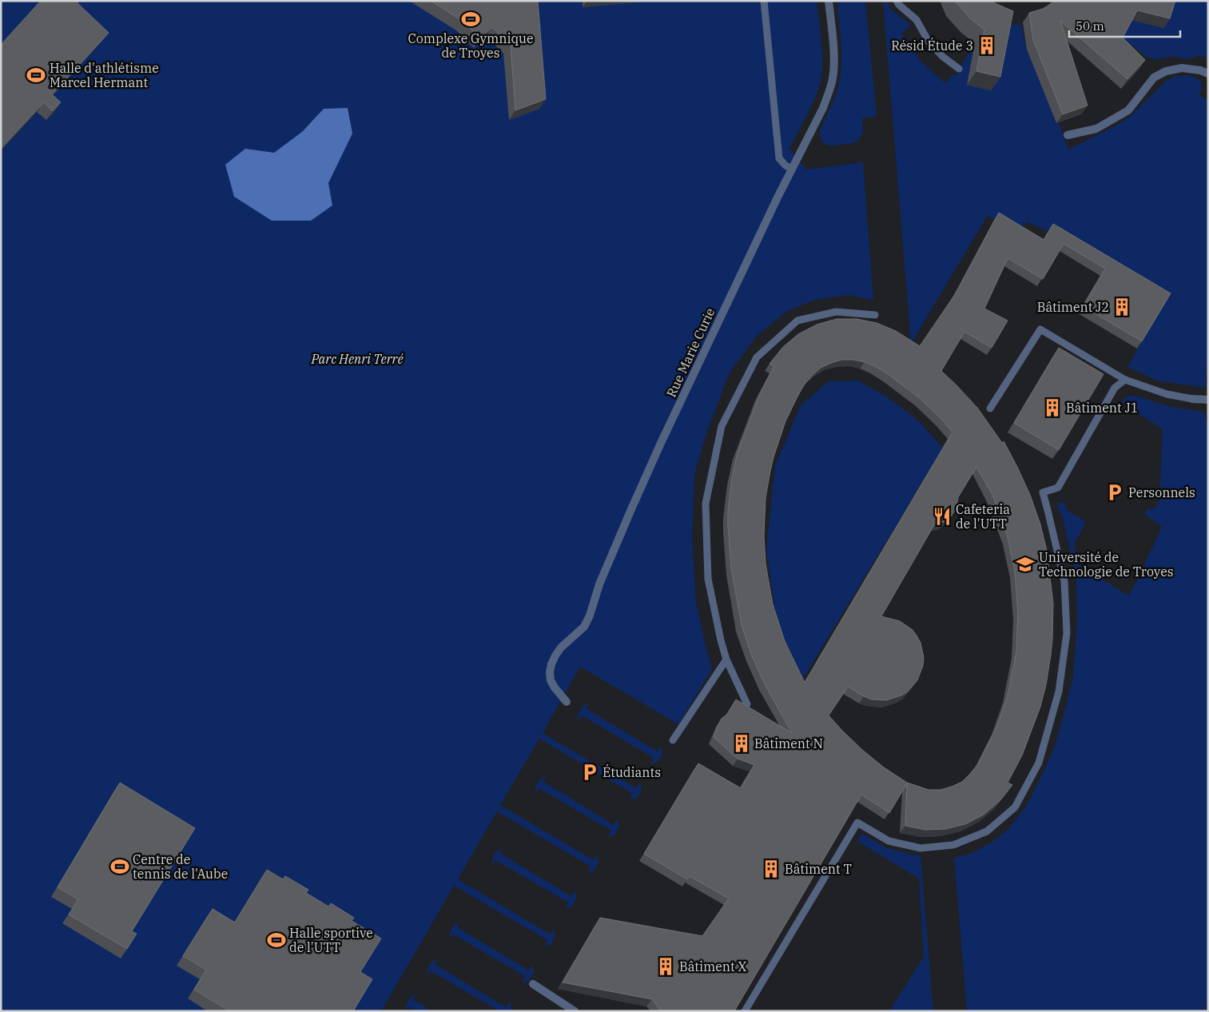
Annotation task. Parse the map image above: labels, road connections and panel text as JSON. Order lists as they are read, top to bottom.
{
  "streets": {
    "street": ["Rue Marie Curie"]
  },
  "parks": ["Parc Henri Terré"],
  "places": {
    "sports": [
      "Complexe Gymnique de Troyes",
      "Halle d'athlétisme Marcel Hermant",
      "Centre de tennis de l'Aube",
      "Halle sportive de l'UTT"
    ],
    "building": [
      "Résid Étude 3",
      "Bâtiment J2",
      "Bâtiment J1",
      "Bâtiment N",
      "Bâtiment T",
      "Bâtiment X"
    ],
    "parking": ["Personnels", "Étudiants"],
    "restaurant": ["Cafeteria de l'UTT"],
    "school or university": ["Université de Technologie de Troyes"]
  },
  "scale_bar": "50 m"
}
